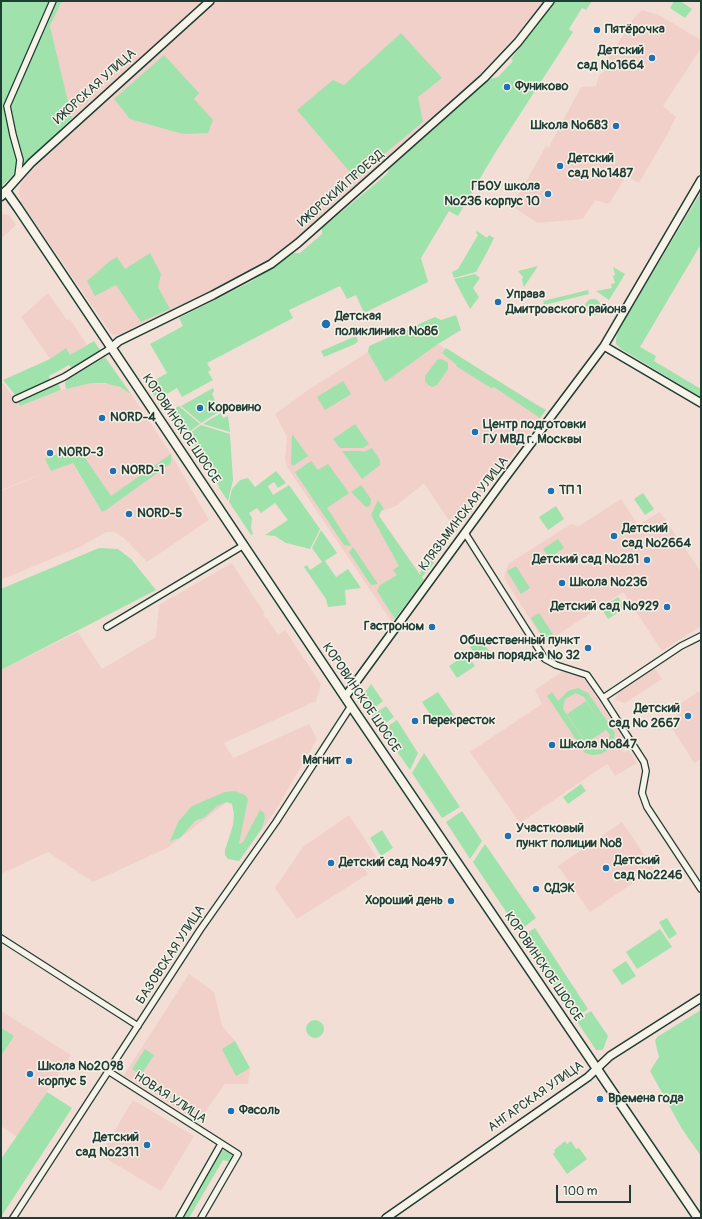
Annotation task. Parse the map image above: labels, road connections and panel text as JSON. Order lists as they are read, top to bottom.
{
  "streets": {
    "main road": ["КОРОВИНСКОЕ ШОССЕ"],
    "street": [
      "ИЖОРСКАЯ УЛИЦА",
      "ИЖОРСКИЙ ПРОЕЗД",
      "КЛЯЗЬМИНСКАЯ УЛИЦА",
      "БАЗОВСКАЯ УЛИЦА",
      "АНГАРСКАЯ УЛИЦА",
      "НОВАЯ УЛИЦА"
    ]
  },
  "crossings": [
    ["ИЖОРСКАЯ УЛИЦА", "КОРОВИНСКОЕ ШОССЕ"],
    ["ИЖОРСКИЙ ПРОЕЗД", "КОРОВИНСКОЕ ШОССЕ"],
    ["КОРОВИНСКОЕ ШОССЕ", "КЛЯЗЬМИНСКАЯ УЛИЦА"],
    ["КОРОВИНСКОЕ ШОССЕ", "БАЗОВСКАЯ УЛИЦА"],
    ["КОРОВИНСКОЕ ШОССЕ", "АНГАРСКАЯ УЛИЦА"],
    ["БАЗОВСКАЯ УЛИЦА", "НОВАЯ УЛИЦА"]
  ],
  "places": [
    "Пятёрочка",
    "Детский сад №1664",
    "Фуниково",
    "Школа №683",
    "Детский сад №1487",
    "ГБОУ школа №236 корпус 10",
    "Управа Дмитровского района",
    "Детская поликлиника №86",
    "Коровино",
    "NORD-4",
    "Центр подготовки ГУ МВД г. Москвы",
    "NORD-3",
    "NORD-1",
    "ТП 1",
    "NORD-5",
    "Детский сад №2664",
    "Детский сад №281",
    "Школа №236",
    "Детский сад №929",
    "Гастроном",
    "Общественный пункт охраны порядка № 32",
    "Детский сад № 2667",
    "Перекресток",
    "Школа №847",
    "Магнит",
    "Участковый пункт полиции №8",
    "Детский сад №497",
    "Детский сад №2246",
    "СДЭК",
    "Хороший день",
    "Школа №2098 корпус 5",
    "Времена года",
    "Фасоль",
    "Детский сад №2311"
  ],
  "scale_bar": "100 m"
}
